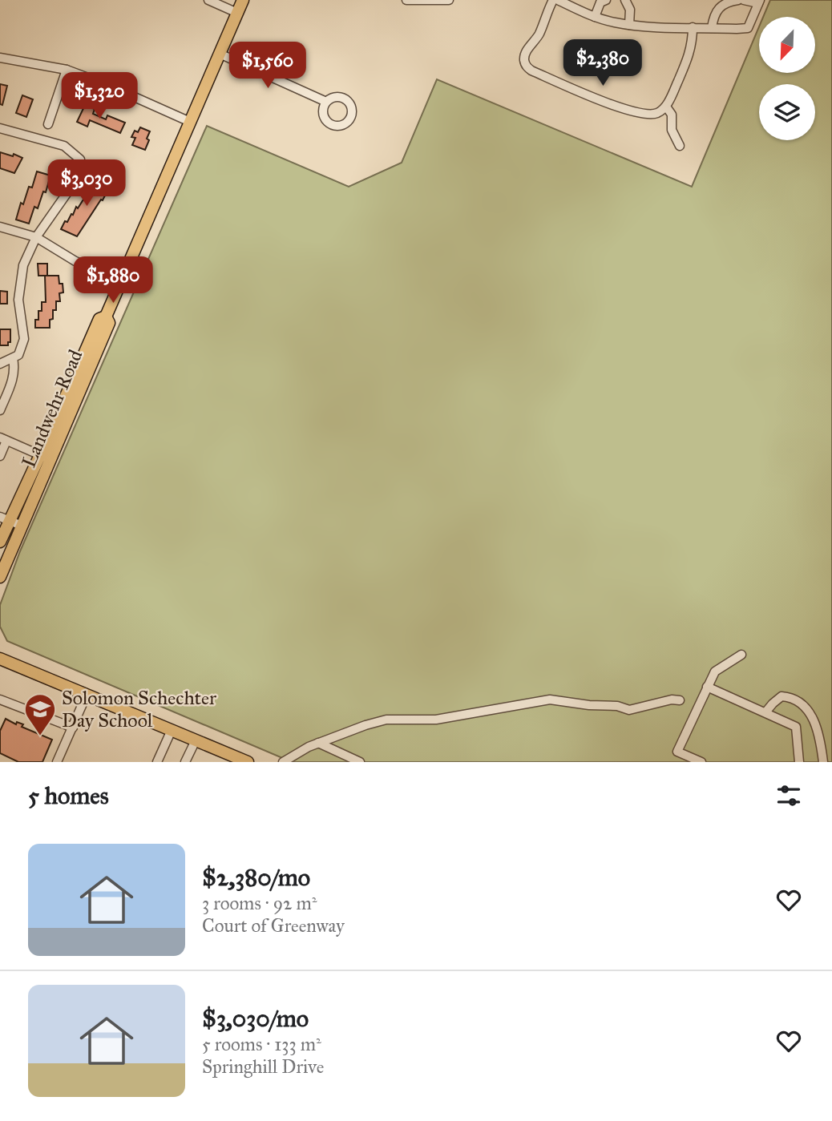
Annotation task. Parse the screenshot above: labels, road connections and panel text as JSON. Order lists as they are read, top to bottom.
{
  "streets": {
    "main road": ["Landwehr Road"]
  },
  "places": {
    "school or university": ["Solomon Schechter Day School"]
  },
  "north": "bottom left",
  "page": {
    "price": [
      "$2,380",
      "$1,560",
      "$1,320",
      "$3,030",
      "$1,880"
    ],
    "heading": "5 homes",
    "list": [
      {
        "name": "$2,380/mo",
        "note": "3 rooms · 92 m² · Court of Greenway"
      },
      {
        "name": "$3,030/mo",
        "note": "5 rooms · 133 m² · Springhill Drive"
      }
    ]
  }
}
